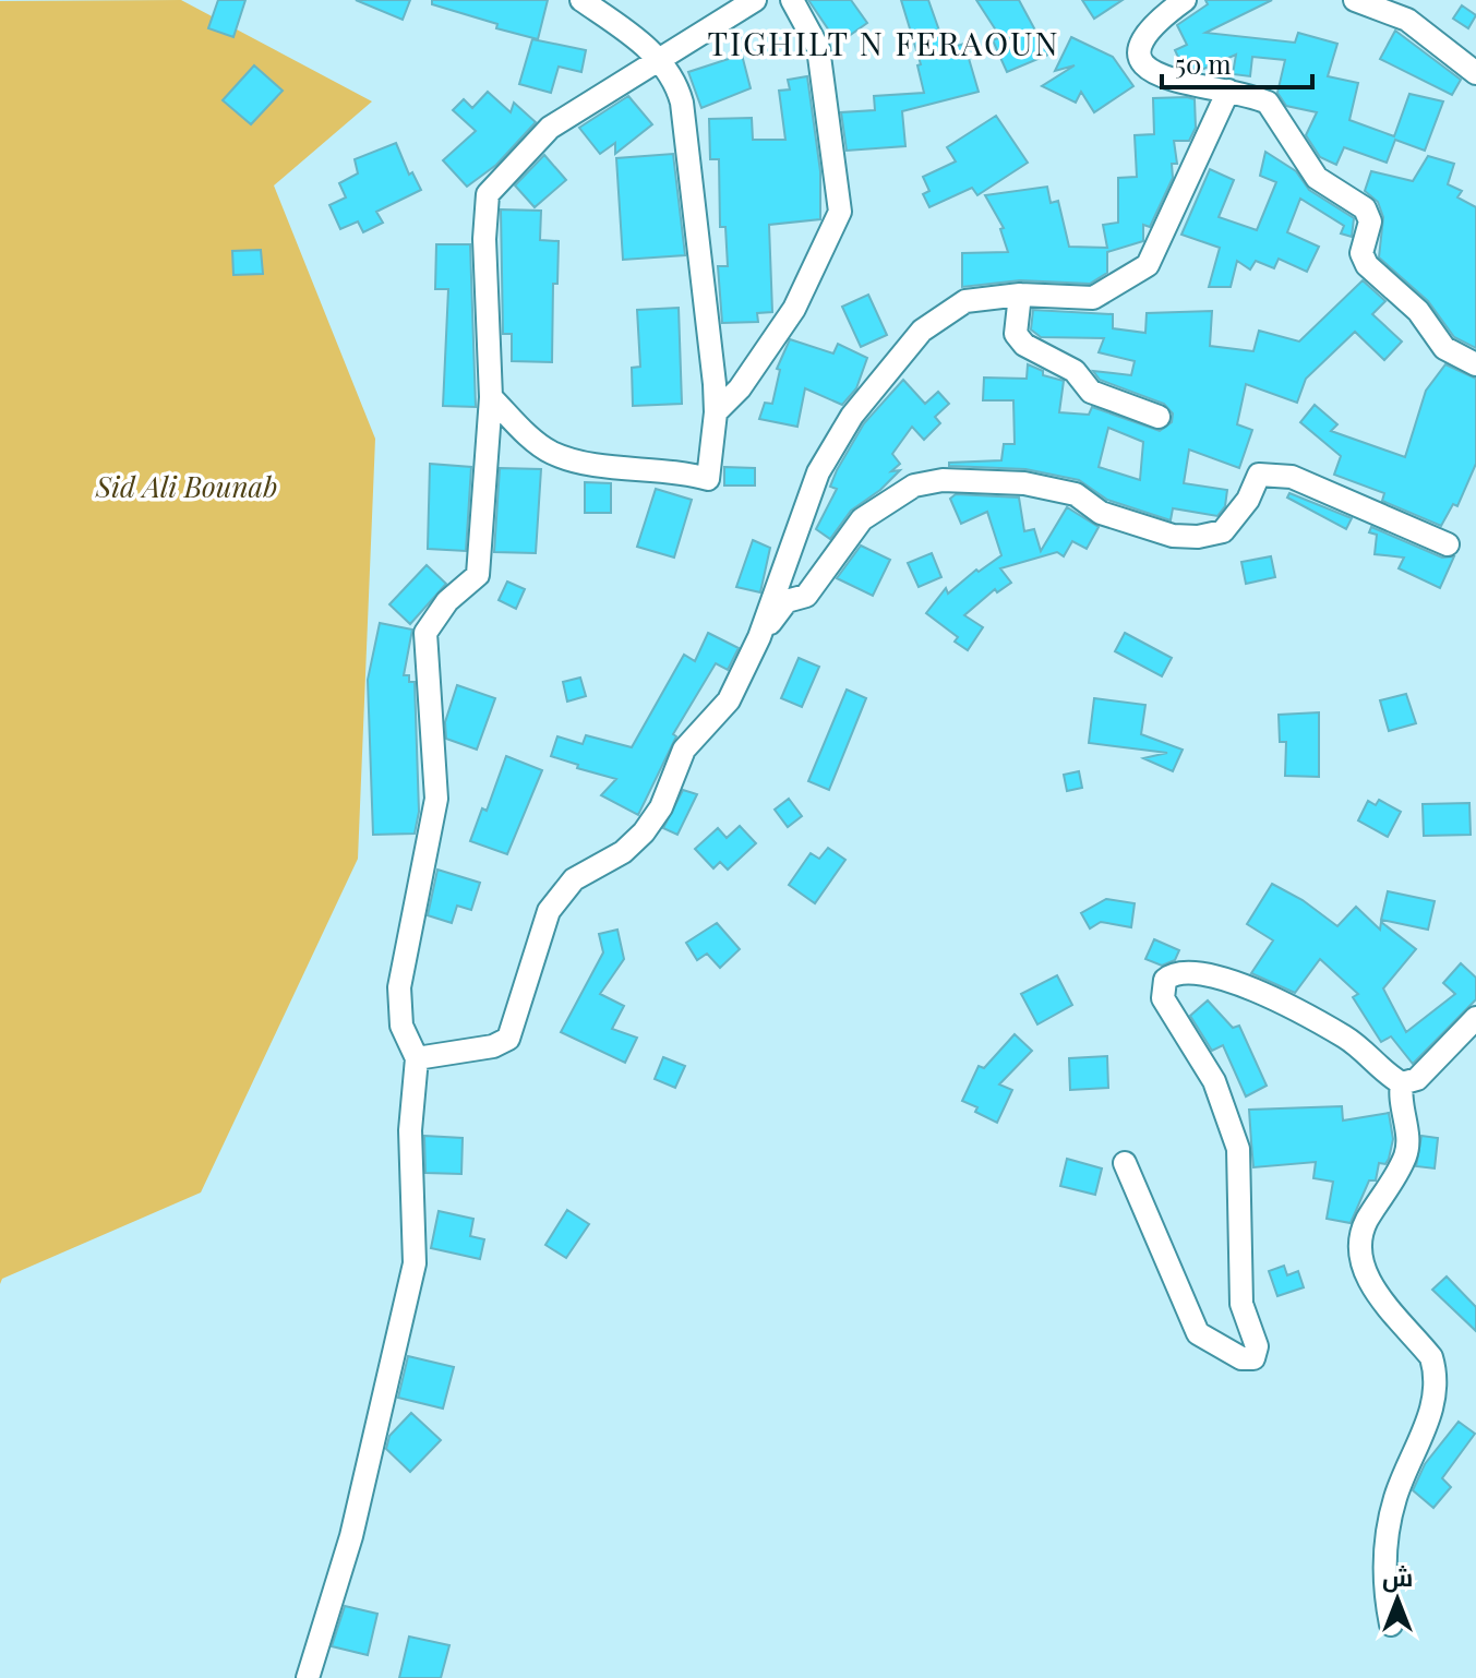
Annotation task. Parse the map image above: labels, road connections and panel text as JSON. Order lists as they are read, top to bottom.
{
  "districts": ["TIGHILT N FERAOUN"],
  "parks": ["Sid Ali Bounab"],
  "scale_bar": "50 m",
  "north": "top"
}
